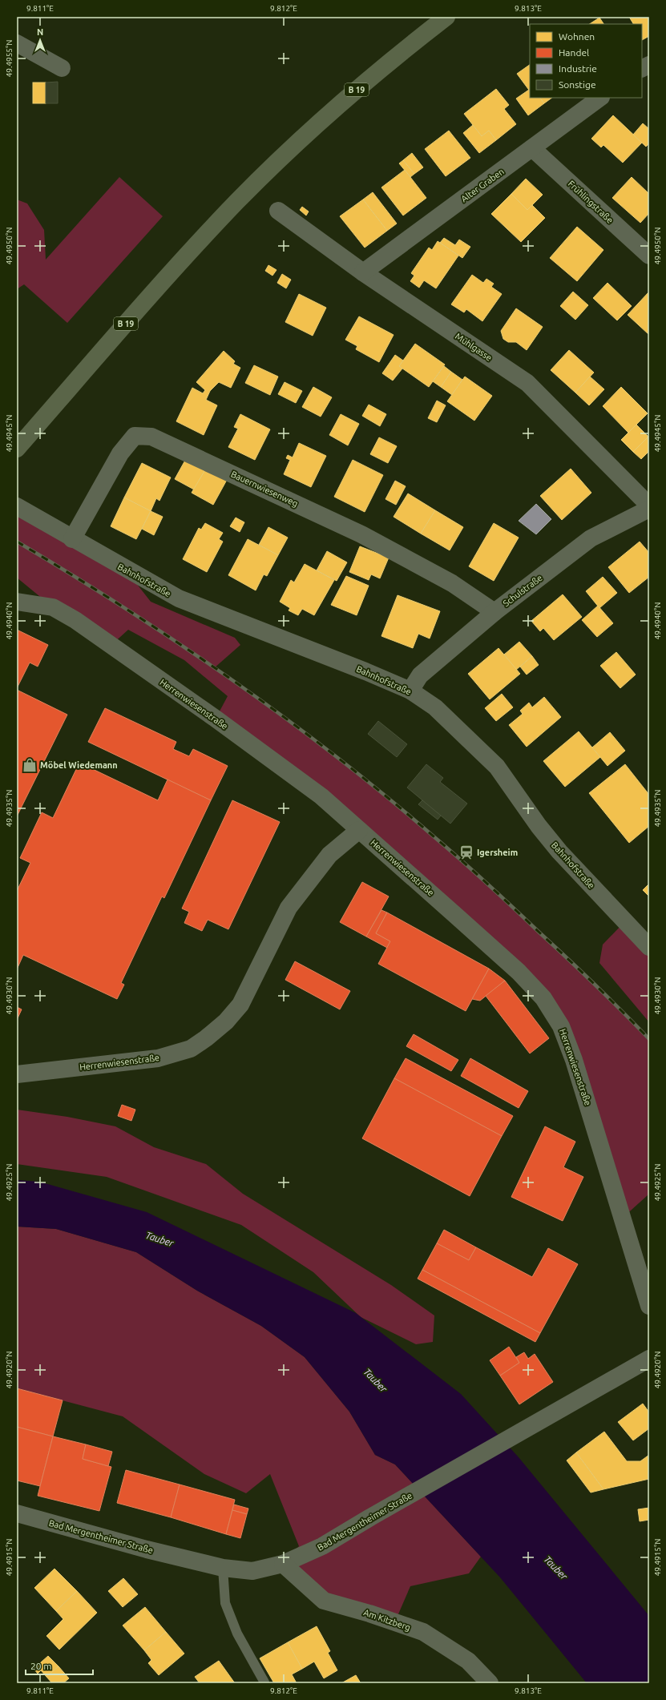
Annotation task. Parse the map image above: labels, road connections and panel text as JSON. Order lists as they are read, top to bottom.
{
  "streets": {
    "main road": ["B 19"],
    "street": [
      "Alter Graben",
      "Frühlingstraße",
      "Mühlgasse",
      "Bauernwiesenweg",
      "Bahnhofstraße",
      "Schulstraße",
      "Herrenwiesenstraße",
      "Bad Mergentheimer Straße",
      "Am Kitzberg"
    ]
  },
  "crossings": [
    ["Alter Graben", "Frühlingstraße"],
    ["Alter Graben", "Mühlgasse"],
    ["Bauernwiesenweg", "Bahnhofstraße"],
    ["Bauernwiesenweg", "Schulstraße"],
    ["Bahnhofstraße", "Schulstraße"],
    ["Bad Mergentheimer Straße", "Am Kitzberg"]
  ],
  "water": ["Tauber"],
  "places": {
    "shop": ["Möbel Wiedemann"],
    "station": ["Igersheim"]
  },
  "legend": [
    "Wohnen",
    "Handel",
    "Industrie",
    "Sonstige"
  ],
  "scale_bar": "20 m",
  "north": "top",
  "coordinates": [
    "9.811°E",
    "9.812°E",
    "9.813°E",
    "49.4955°N",
    "49.4950°N",
    "49.4945°N",
    "49.4940°N",
    "49.4935°N",
    "49.4930°N",
    "49.4925°N",
    "49.4920°N",
    "49.4915°N"
  ]
}
